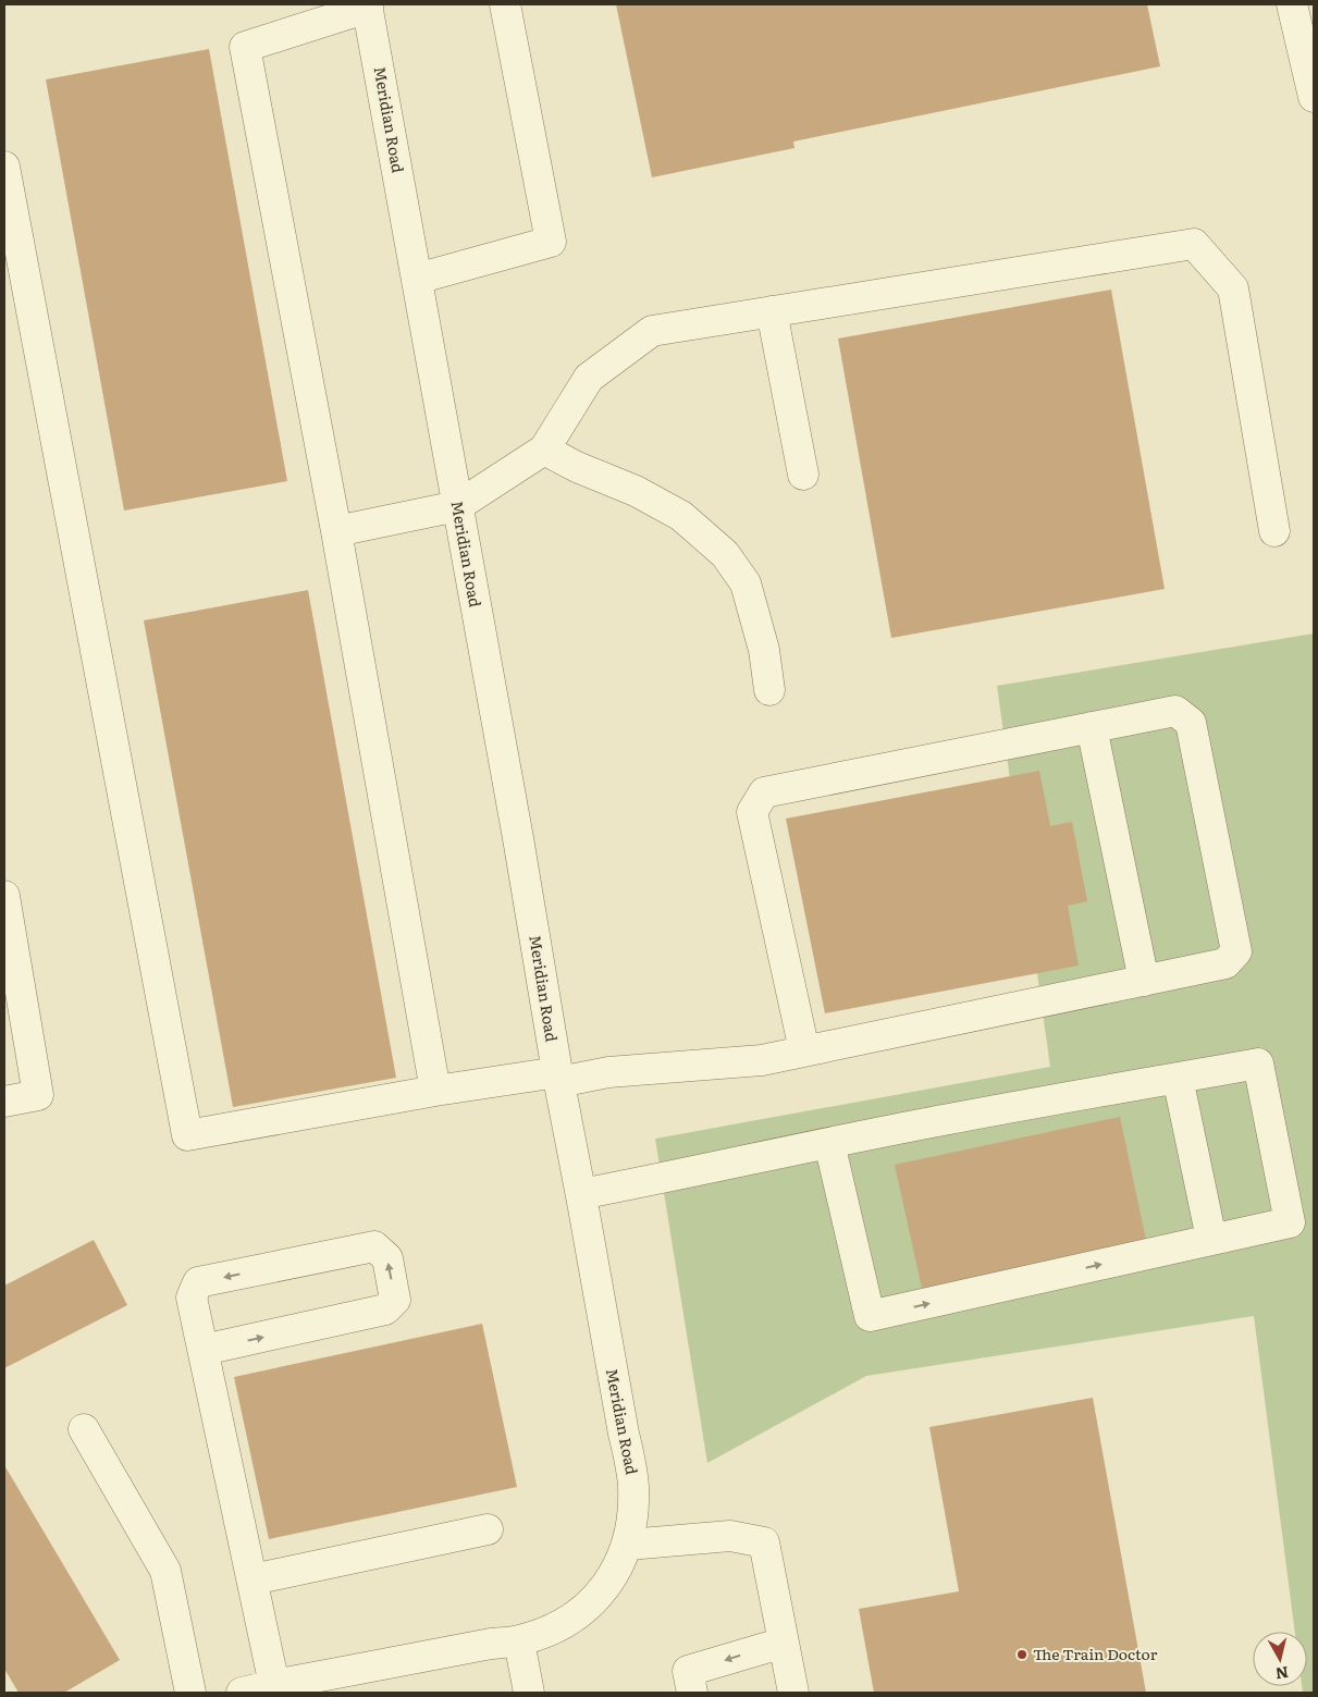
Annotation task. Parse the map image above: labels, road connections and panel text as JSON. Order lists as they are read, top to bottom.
{
  "streets": {
    "street": ["Meridian Road"]
  },
  "places": ["The Train Doctor"],
  "north": "bottom"
}
